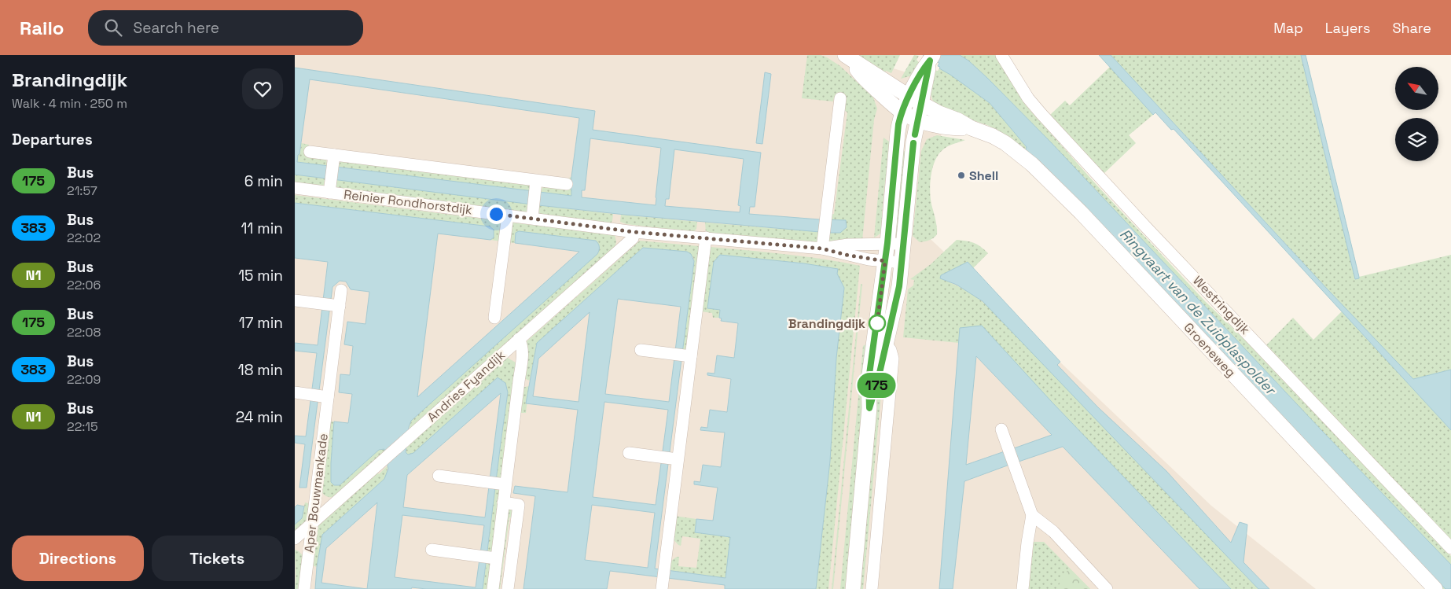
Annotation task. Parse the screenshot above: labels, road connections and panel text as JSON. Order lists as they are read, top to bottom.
{
  "streets": {
    "street": [
      "Reinier Rondhorstdijk",
      "Westringdijk",
      "Groeneweg",
      "Andries Fyandijk",
      "Aper Bouwmankade"
    ]
  },
  "crossings": [
    ["Reinier Rondhorstdijk", "Andries Fyandijk"],
    ["Andries Fyandijk", "Aper Bouwmankade"]
  ],
  "water": ["Ringvaart van de Zuidplaspolder"],
  "places": ["Shell", "Brandingdijk"],
  "lines": ["bus line 175"],
  "north": "top left",
  "page": {
    "header": "Railo",
    "search": "Search here",
    "nav": ["Map", "Layers", "Share"],
    "heading": [
      ["Brandingdijk", "Walk · 4 min · 250 m"],
      "Departures"
    ],
    "on_map": "175",
    "list": [
      {
        "mark": "175",
        "name": "Bus",
        "note": "21:57",
        "value": "6 min"
      },
      {
        "mark": "383",
        "name": "Bus",
        "note": "22:02",
        "value": "11 min"
      },
      {
        "mark": "N1",
        "name": "Bus",
        "note": "22:06",
        "value": "15 min"
      },
      {
        "mark": "175",
        "name": "Bus",
        "note": "22:08",
        "value": "17 min"
      },
      {
        "mark": "383",
        "name": "Bus",
        "note": "22:09",
        "value": "18 min"
      },
      {
        "mark": "N1",
        "name": "Bus",
        "note": "22:15",
        "value": "24 min"
      }
    ],
    "buttons": ["Directions", "Tickets"]
  }
}
